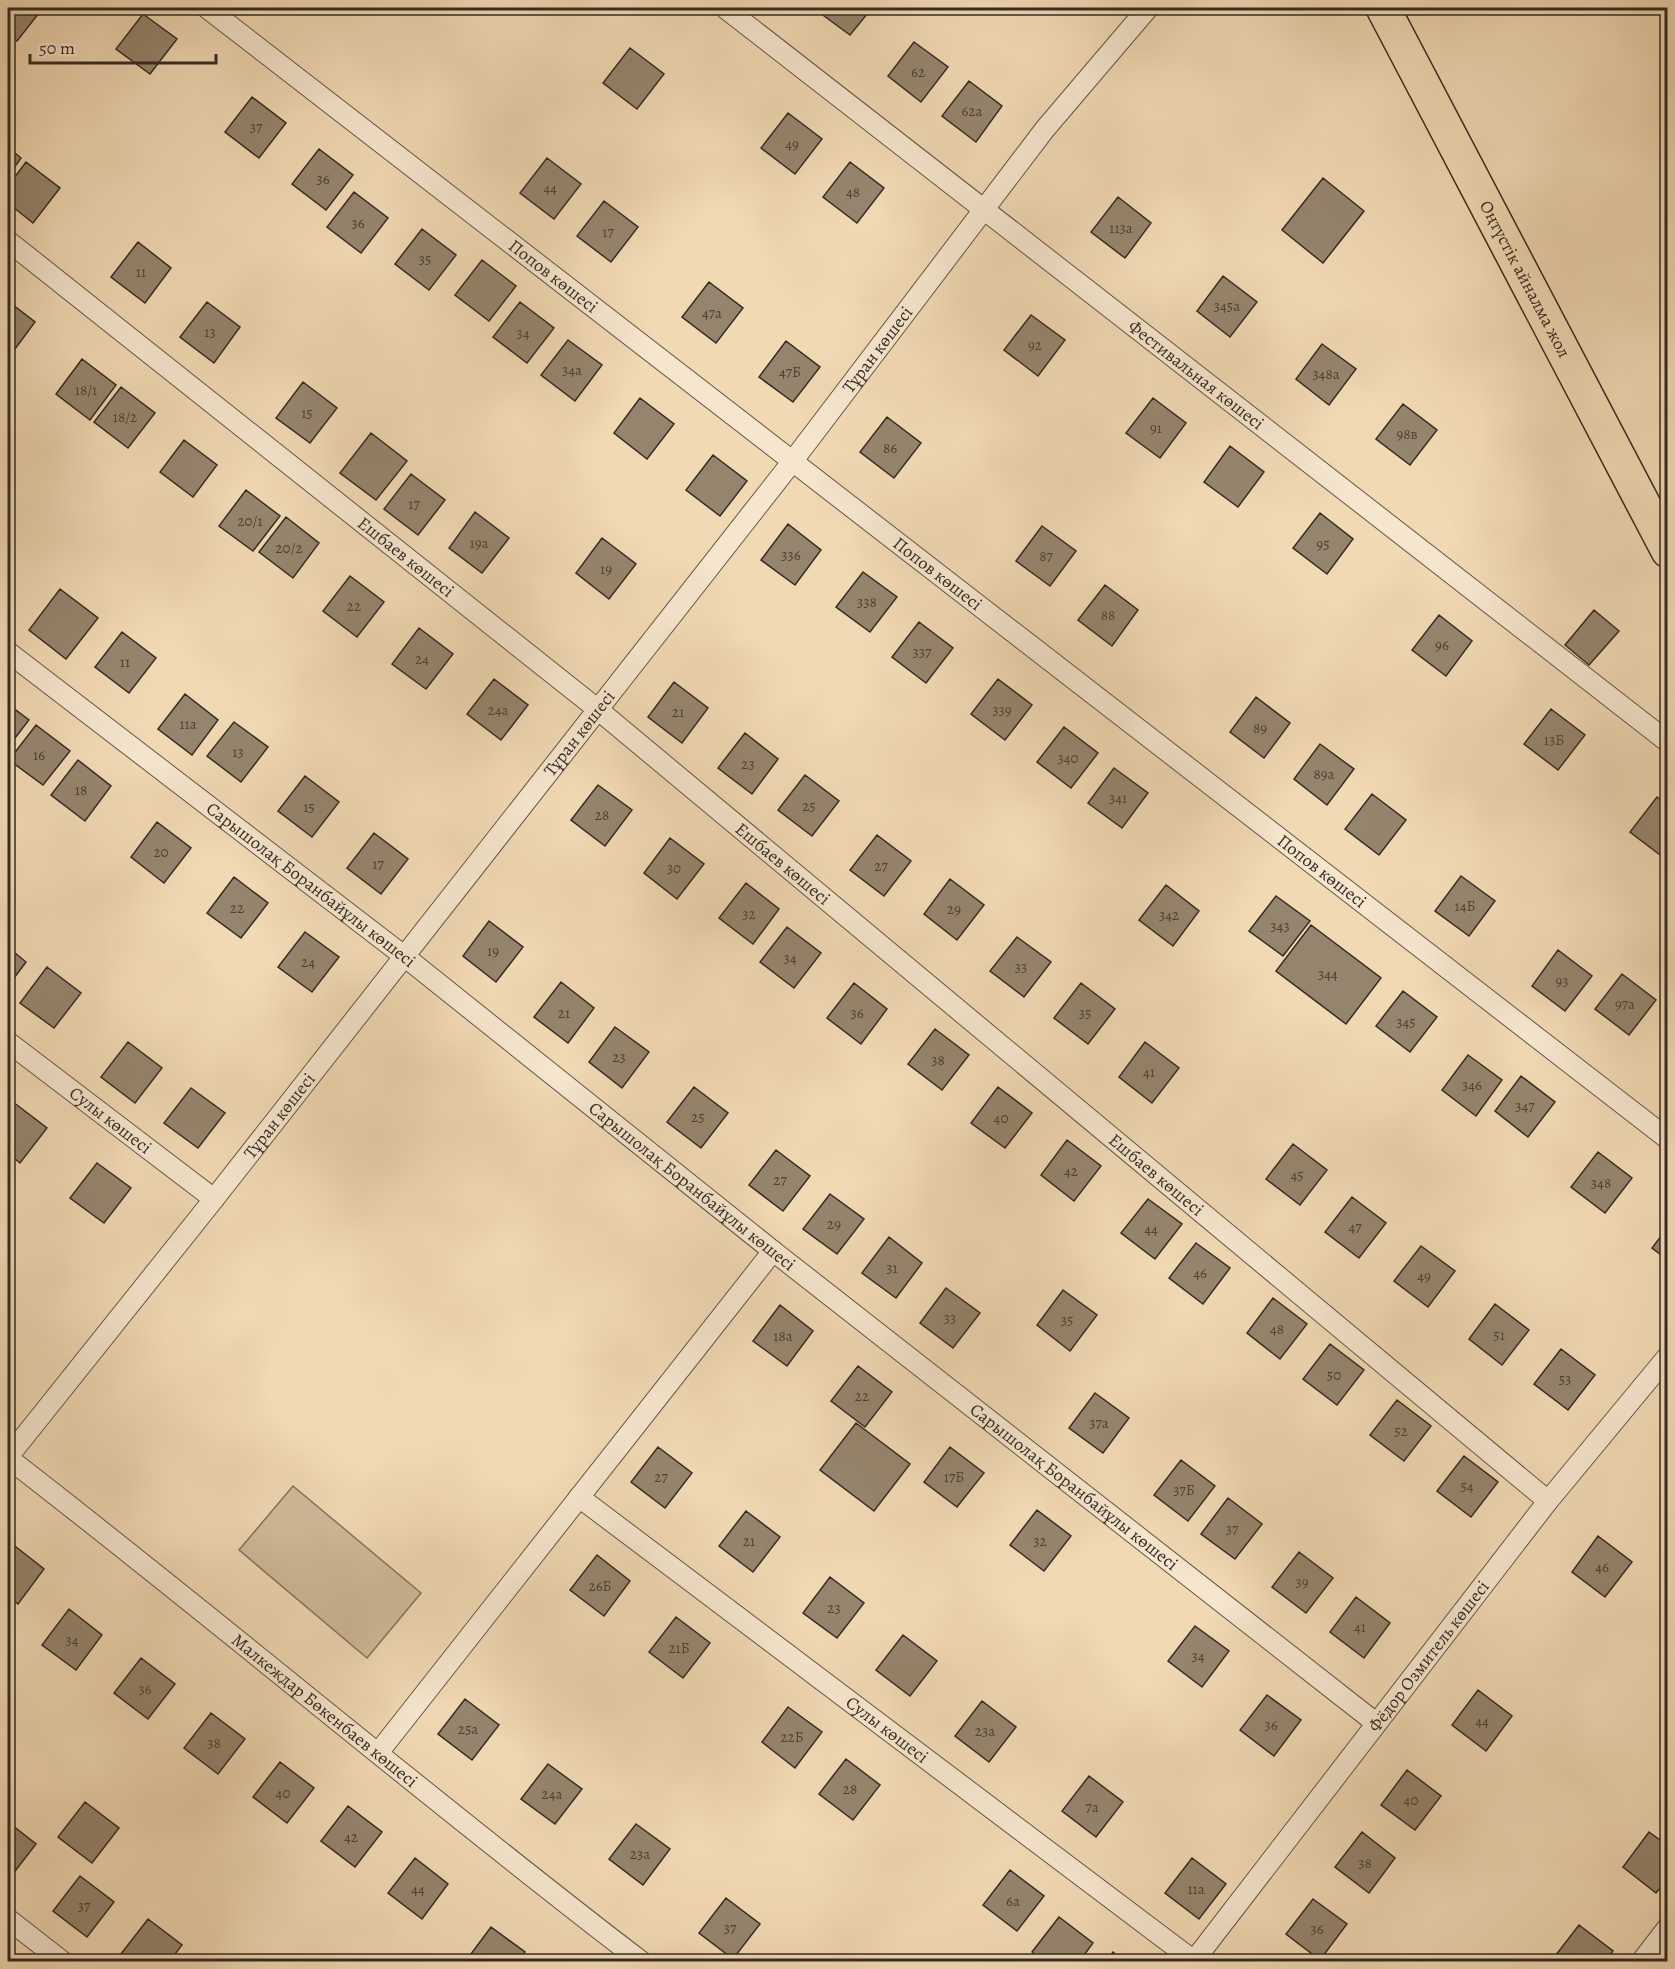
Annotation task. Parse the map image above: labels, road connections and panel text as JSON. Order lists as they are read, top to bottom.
{
  "streets": {
    "highway": ["Оңтүстік айналма жол"],
    "street": [
      "Попов көшесі",
      "Тұран көшесі",
      "Фестивальная көшесі",
      "Ешбаев көшесі",
      "Сарышолақ Боранбайұлы көшесі",
      "Сулы көшесі",
      "Фёдор Озмитель көшесі",
      "Малкеждар Бөкенбаев көшесі"
    ]
  },
  "crossings": [
    ["Попов көшесі", "Тұран көшесі"],
    ["Тұран көшесі", "Фестивальная көшесі"],
    ["Тұран көшесі", "Ешбаев көшесі"],
    ["Тұран көшесі", "Сарышолақ Боранбайұлы көшесі"],
    ["Тұран көшесі", "Сулы көшесі"],
    ["Тұран көшесі", "Малкеждар Бөкенбаев көшесі"],
    ["Ешбаев көшесі", "Фёдор Озмитель көшесі"],
    ["Сарышолақ Боранбайұлы көшесі", "Фёдор Озмитель көшесі"],
    ["Сулы көшесі", "Фёдор Озмитель көшесі"]
  ],
  "house_numbers": [
    "62",
    "62а",
    "37",
    "49",
    "36",
    "44",
    "48",
    "36",
    "113а",
    "17",
    "35",
    "11",
    "345а",
    "47а",
    "13",
    "34",
    "92",
    "34а",
    "47Б",
    "348а",
    "18/1",
    "15",
    "18/2",
    "91",
    "98в",
    "86",
    "17",
    "20/1",
    "19а",
    "95",
    "20/2",
    "336",
    "87",
    "19",
    "338",
    "22",
    "88",
    "96",
    "337",
    "24",
    "11",
    "24а",
    "339",
    "21",
    "11а",
    "89",
    "13Б",
    "13",
    "16",
    "340",
    "23",
    "89а",
    "18",
    "341",
    "25",
    "15",
    "28",
    "20",
    "17",
    "27",
    "30",
    "14Б",
    "22",
    "29",
    "32",
    "342",
    "343",
    "19",
    "34",
    "24",
    "33",
    "344",
    "93",
    "97а",
    "21",
    "36",
    "35",
    "345",
    "23",
    "38",
    "41",
    "346",
    "347",
    "25",
    "40",
    "42",
    "45",
    "27",
    "348",
    "29",
    "47",
    "44",
    "31",
    "46",
    "49",
    "33",
    "35",
    "48",
    "51",
    "18а",
    "50",
    "53",
    "22",
    "37а",
    "52",
    "27",
    "17Б",
    "54",
    "37Б",
    "37",
    "21",
    "32",
    "46",
    "39",
    "26Б",
    "23",
    "41",
    "34",
    "21Б",
    "34",
    "36",
    "44",
    "36",
    "25а",
    "23а",
    "22Б",
    "38",
    "28",
    "40",
    "24а",
    "40",
    "7а",
    "42",
    "23а",
    "38",
    "44",
    "11а",
    "6а",
    "37",
    "37",
    "36"
  ],
  "scale_bar": "50 m"
}
